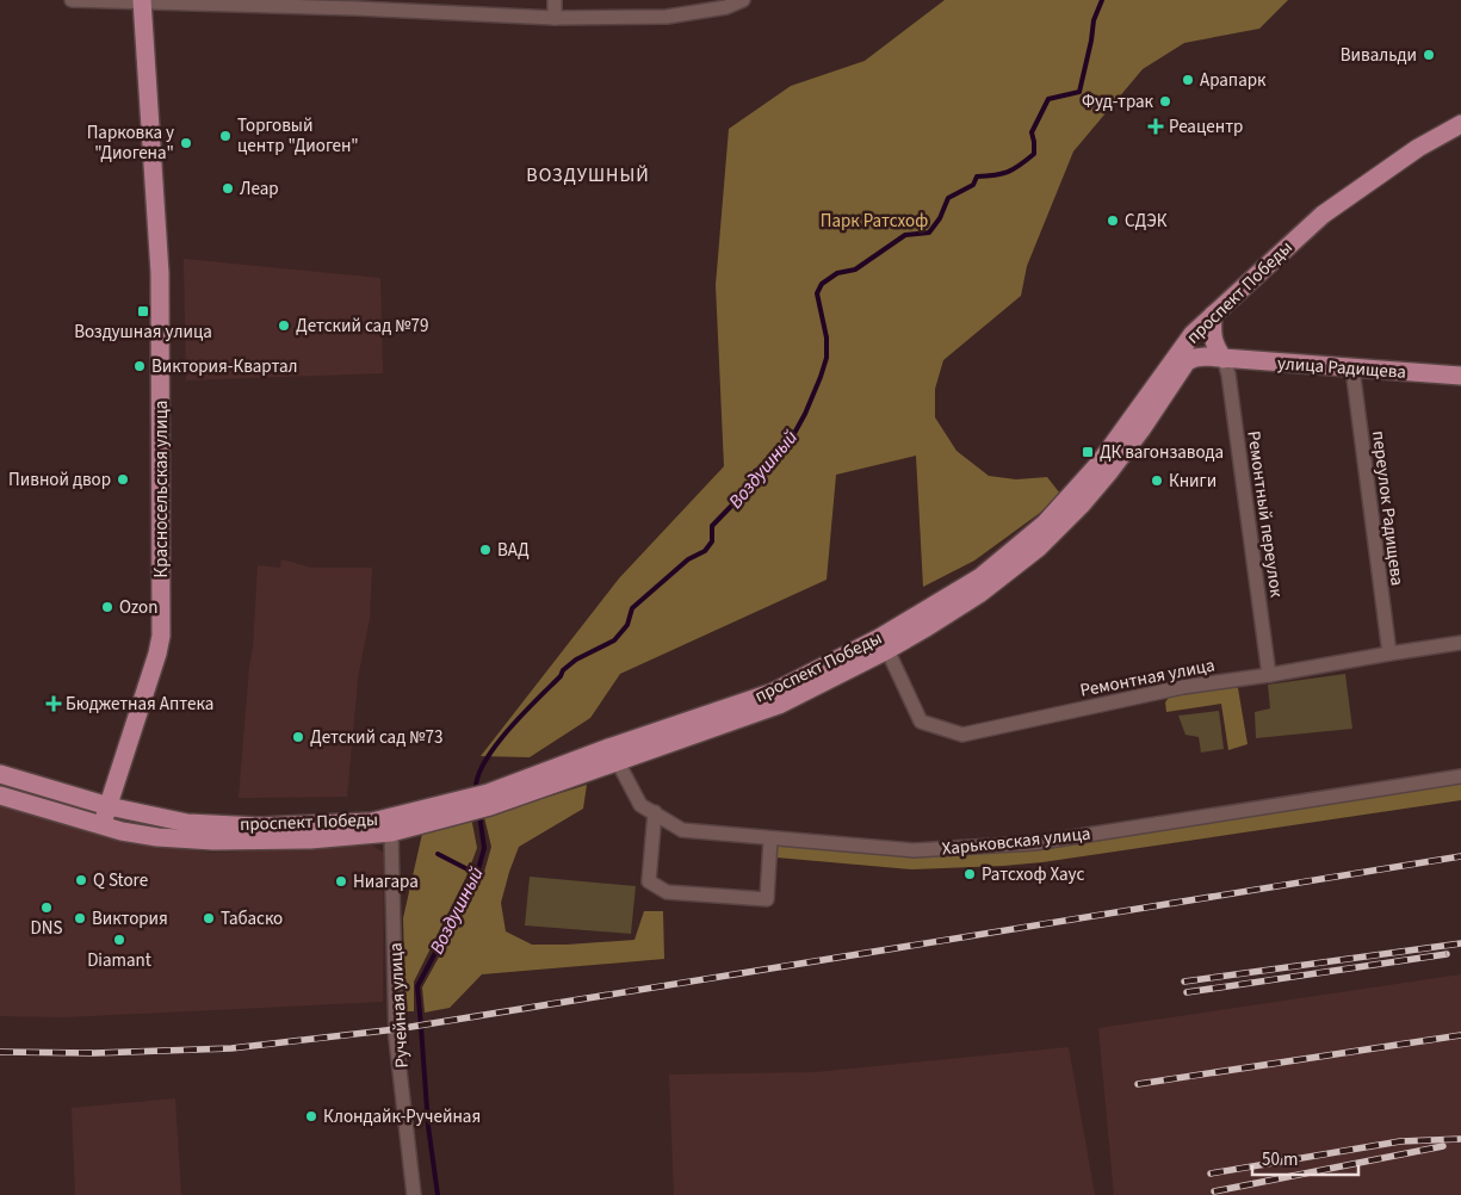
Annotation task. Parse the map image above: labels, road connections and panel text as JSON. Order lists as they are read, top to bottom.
{
  "streets": {
    "main road": ["проспект Победы", "улица Радищева", "Красносельская улица"],
    "street": [
      "переулок Радищева",
      "Ремонтный переулок",
      "Ремонтная улица",
      "Харьковская улица",
      "Ручейная улица"
    ]
  },
  "crossings": [
    ["проспект Победы", "улица Радищева"],
    ["проспект Победы", "Красносельская улица"],
    ["проспект Победы", "Ремонтная улица"],
    ["проспект Победы", "Харьковская улица"],
    ["проспект Победы", "Ручейная улица"],
    ["улица Радищева", "переулок Радищева"],
    ["улица Радищева", "Ремонтный переулок"],
    ["переулок Радищева", "Ремонтная улица"],
    ["Ремонтный переулок", "Ремонтная улица"]
  ],
  "districts": ["ВОЗДУШНЫЙ"],
  "water": ["Воздушный"],
  "parks": ["Парк Ратсхоф"],
  "places": {
    "other": [
      "Вивальди",
      "Арапарк",
      "Фуд-трак",
      "Торговый центр \"Диоген\"",
      "Парковка у \"Диогена\"",
      "Леар",
      "СДЭК",
      "Детский сад №79",
      "Виктория-Квартал",
      "Пивной двор",
      "Книги",
      "ВАД",
      "Ozon",
      "Детский сад №73",
      "Ратсхоф Хаус",
      "Q Store",
      "Ниагара",
      "DNS",
      "Виктория",
      "Табаско",
      "Diamant",
      "Клондайк-Ручейная"
    ],
    "health": ["Реацентр", "Бюджетная Аптека"],
    "transit": ["Воздушная улица", "ДК вагонзавода"]
  },
  "scale_bar": "50 m"
}
